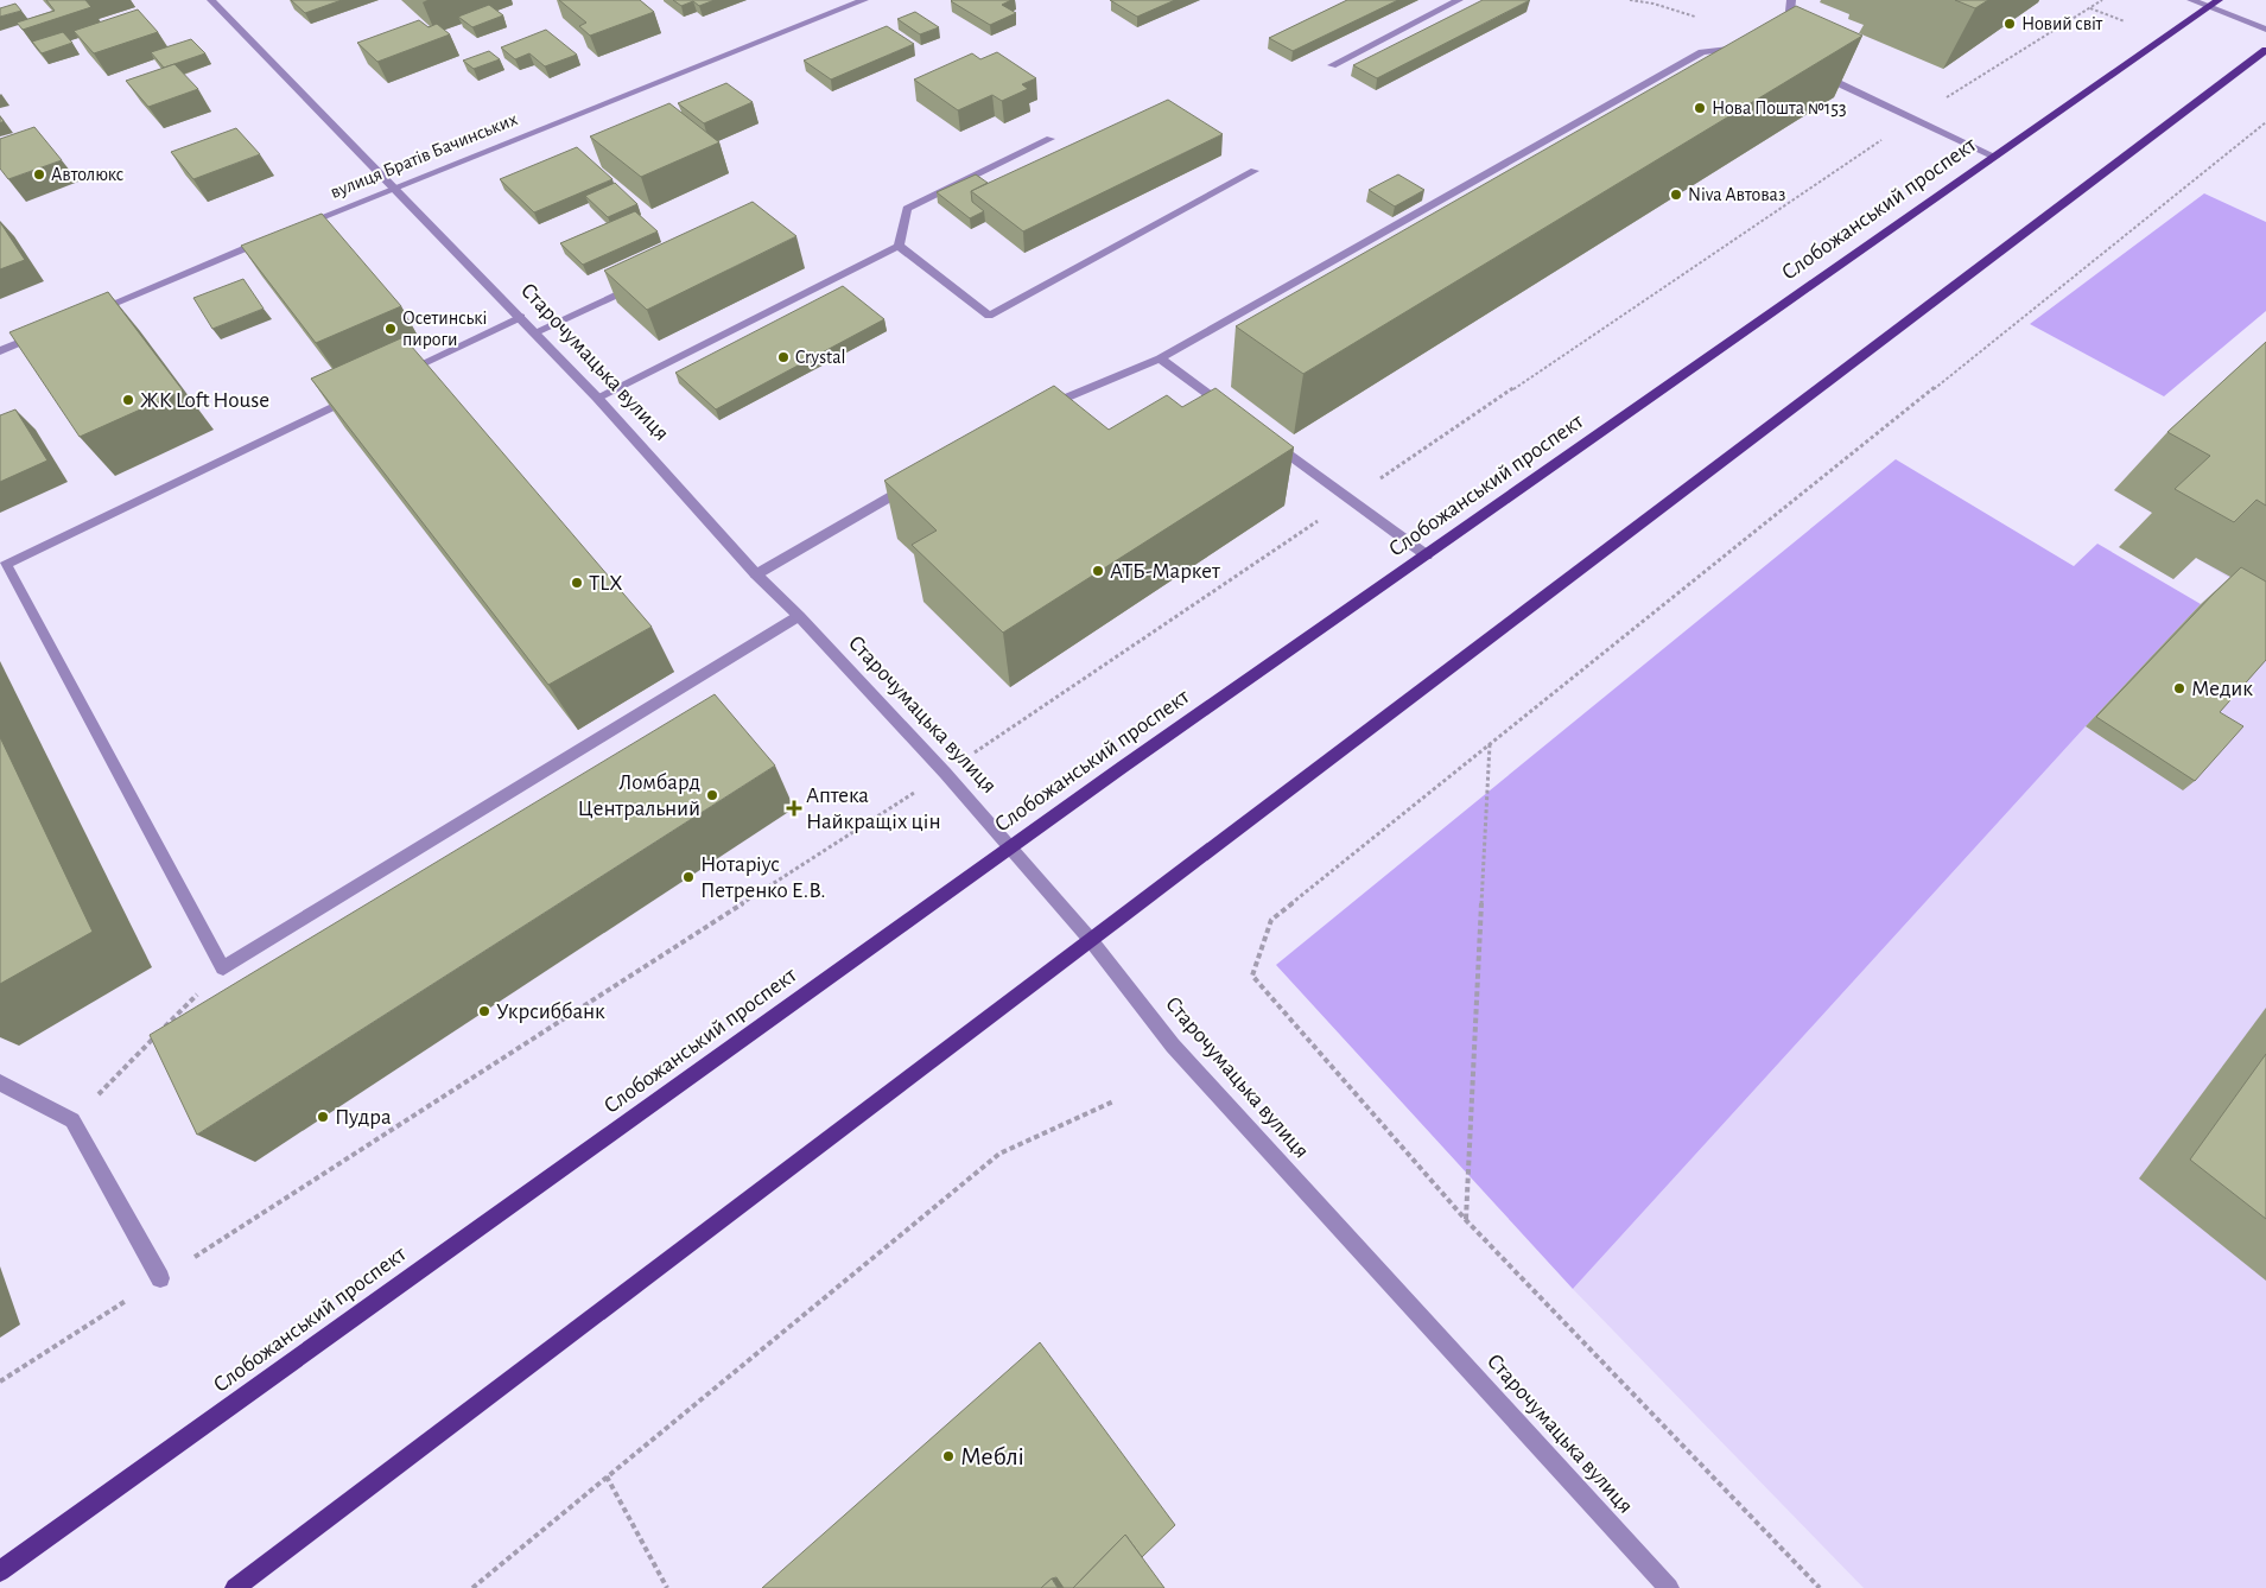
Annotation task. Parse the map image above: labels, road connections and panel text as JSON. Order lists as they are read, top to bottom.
{
  "streets": {
    "main road": ["Слобожанський проспект"],
    "street": ["вулиця Братів Бачинських", "Старочумацька вулиця"]
  },
  "crossings": [
    ["вулиця Братів Бачинських", "Старочумацька вулиця"],
    ["Слобожанський проспект", "Старочумацька вулиця"]
  ],
  "places": {
    "other": [
      "Новий світ",
      "Нова Пошта №153",
      "Автолюкс",
      "Niva Автоваз",
      "Осетинські пироги",
      "Crystal",
      "ЖК Loft House",
      "АТБ-Маркет",
      "TLX",
      "Медик",
      "Ломбард Центральний",
      "Нотаріус Петренко Е.В.",
      "Укрсиббанк",
      "Пудра",
      "Меблі"
    ],
    "health": ["Аптека Найкращiх цiн"]
  }
}
